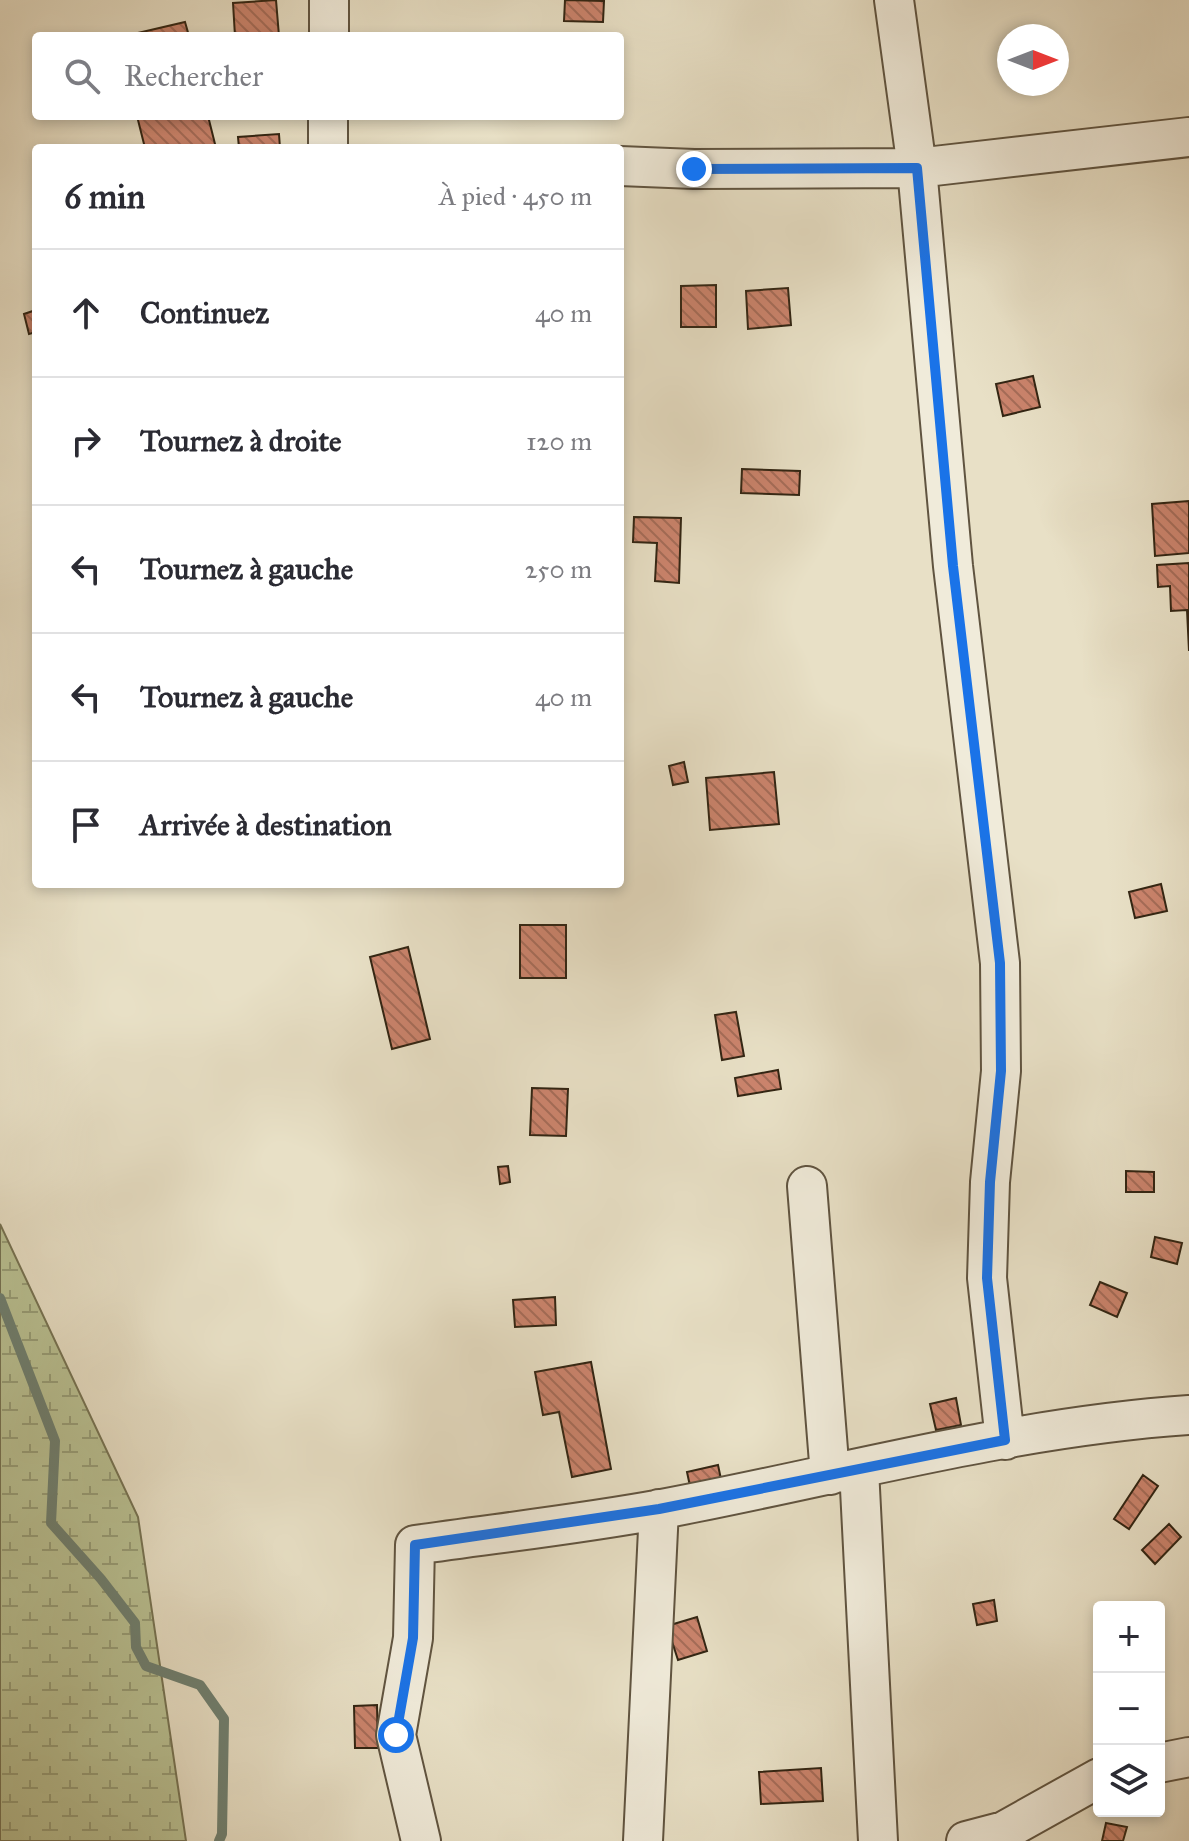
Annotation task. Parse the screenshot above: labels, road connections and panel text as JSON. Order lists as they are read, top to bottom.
{
  "north": "right",
  "page": {
    "search": "Rechercher",
    "heading": ["6 min", "À pied · 450 m"],
    "list": [
      ["Continuez", "40 m"],
      ["Tournez à droite", "120 m"],
      ["Tournez à gauche", "250 m"],
      ["Tournez à gauche", "40 m"],
      "Arrivée à destination"
    ],
    "map_buttons": ["+", "−"]
  }
}
